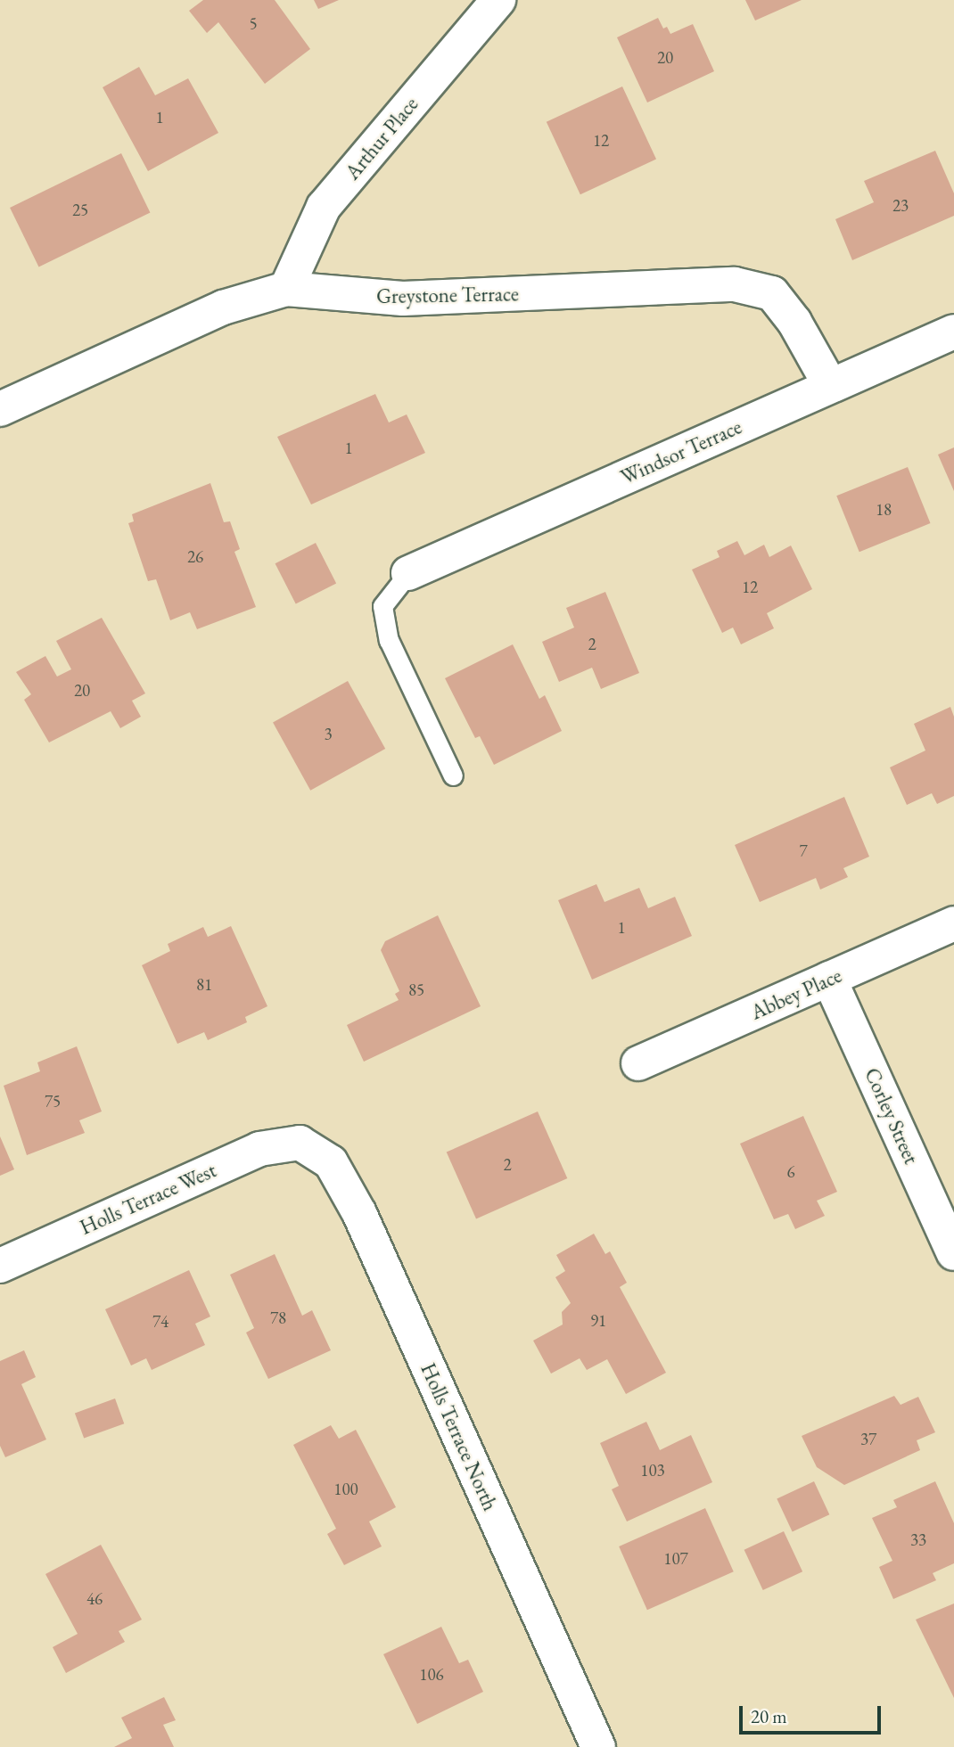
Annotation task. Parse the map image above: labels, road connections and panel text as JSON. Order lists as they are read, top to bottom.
{
  "streets": {
    "street": [
      "Arthur Place",
      "Greystone Terrace",
      "Windsor Terrace",
      "Abbey Place",
      "Corley Street",
      "Holls Terrace West",
      "Holls Terrace North"
    ]
  },
  "crossings": [
    ["Arthur Place", "Greystone Terrace"],
    ["Greystone Terrace", "Windsor Terrace"],
    ["Abbey Place", "Corley Street"],
    ["Holls Terrace West", "Holls Terrace North"]
  ],
  "house_numbers": [
    "5",
    "20",
    "1",
    "12",
    "23",
    "25",
    "1",
    "18",
    "26",
    "12",
    "2",
    "20",
    "3",
    "7",
    "1",
    "81",
    "85",
    "75",
    "2",
    "6",
    "78",
    "91",
    "74",
    "37",
    "103",
    "100",
    "33",
    "107",
    "46",
    "106"
  ],
  "scale_bar": "20 m"
}
